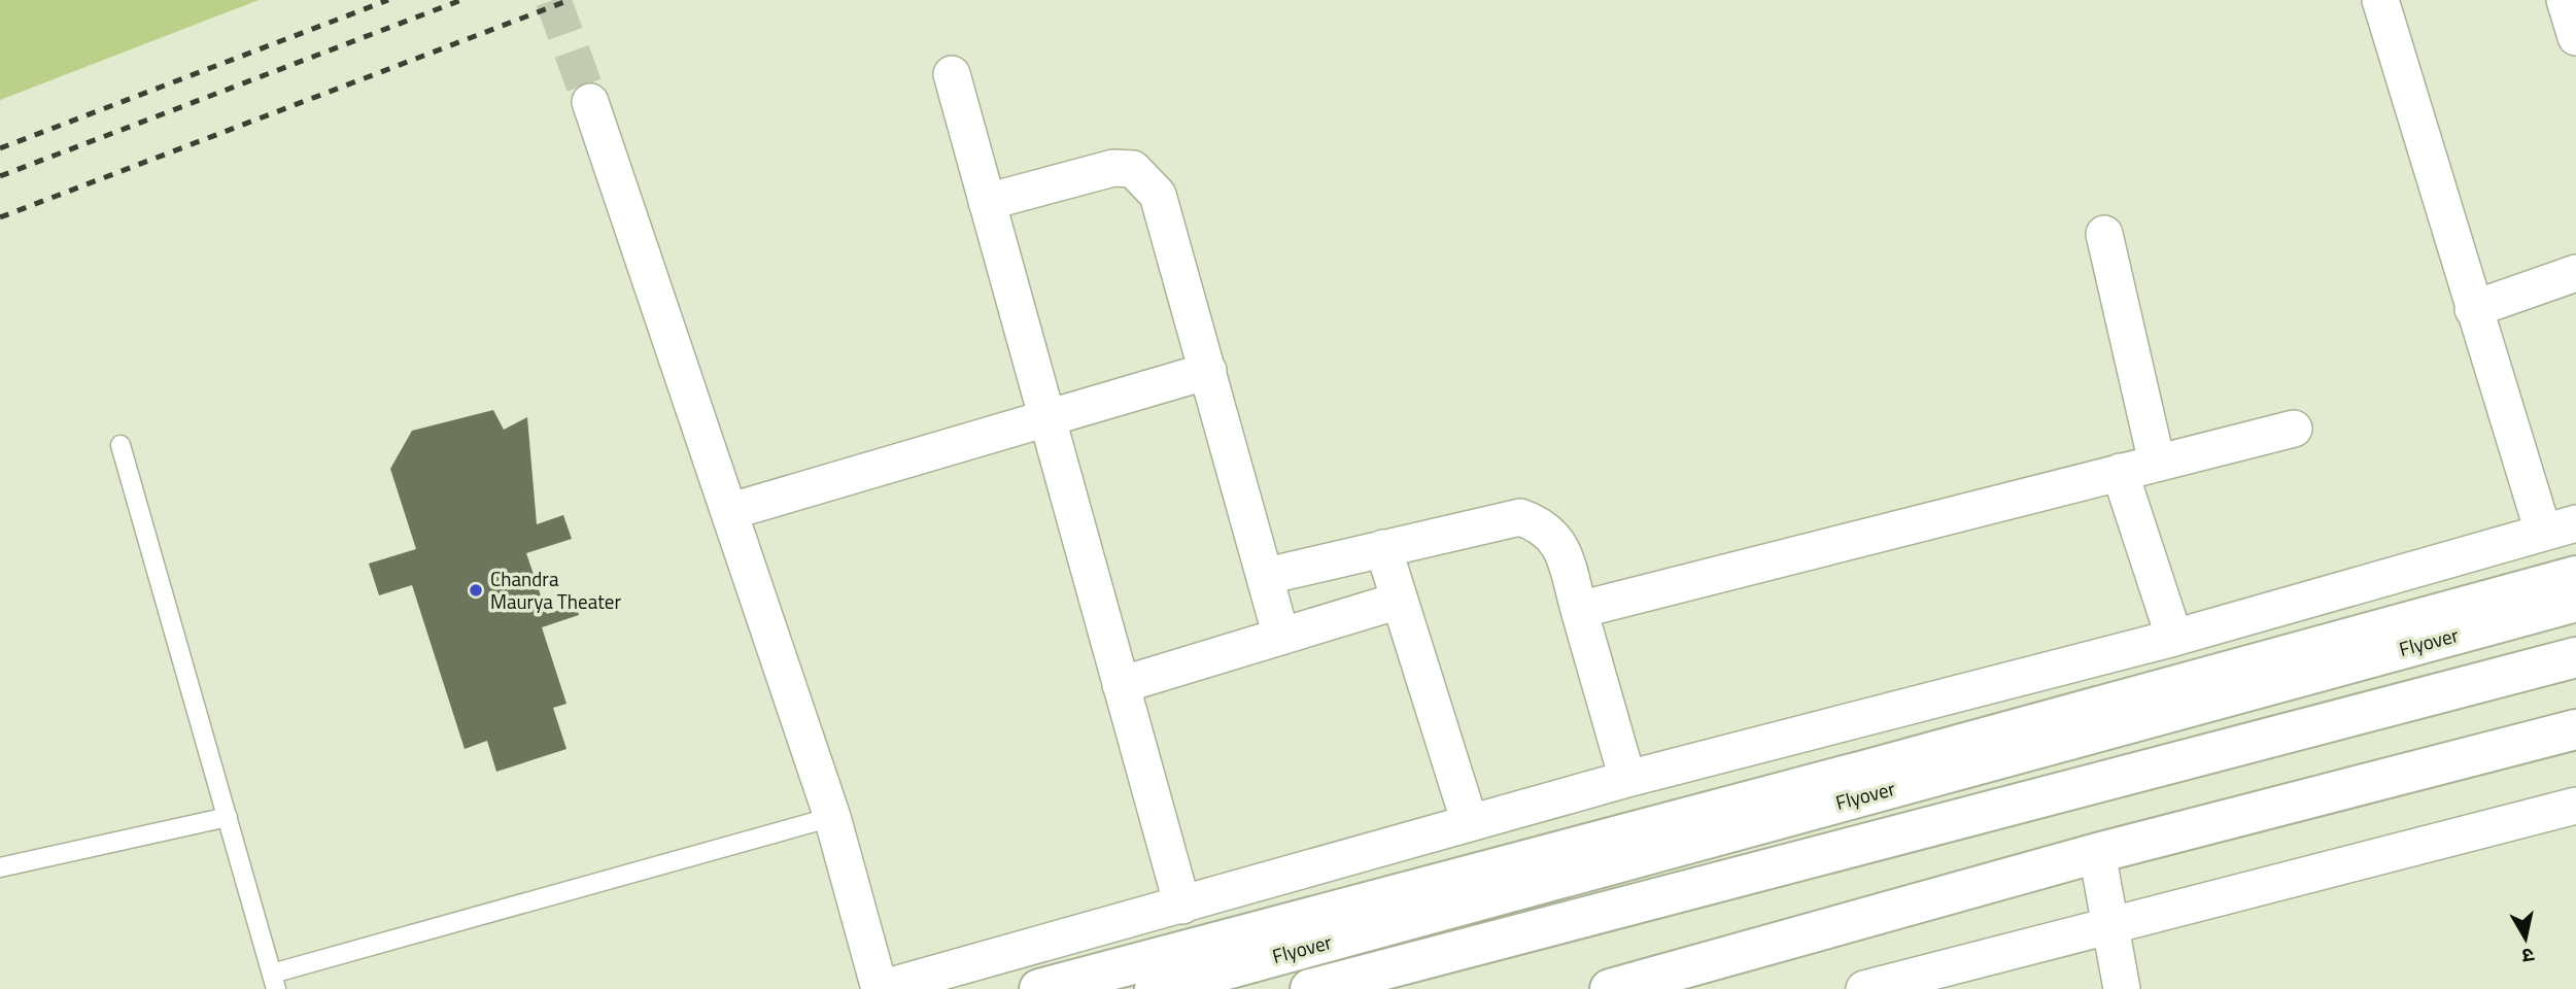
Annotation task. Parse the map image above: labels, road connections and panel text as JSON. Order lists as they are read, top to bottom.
{
  "streets": {
    "main road": ["Flyover"]
  },
  "places": ["Chandra Maurya Theater"],
  "north": "bottom"
}
